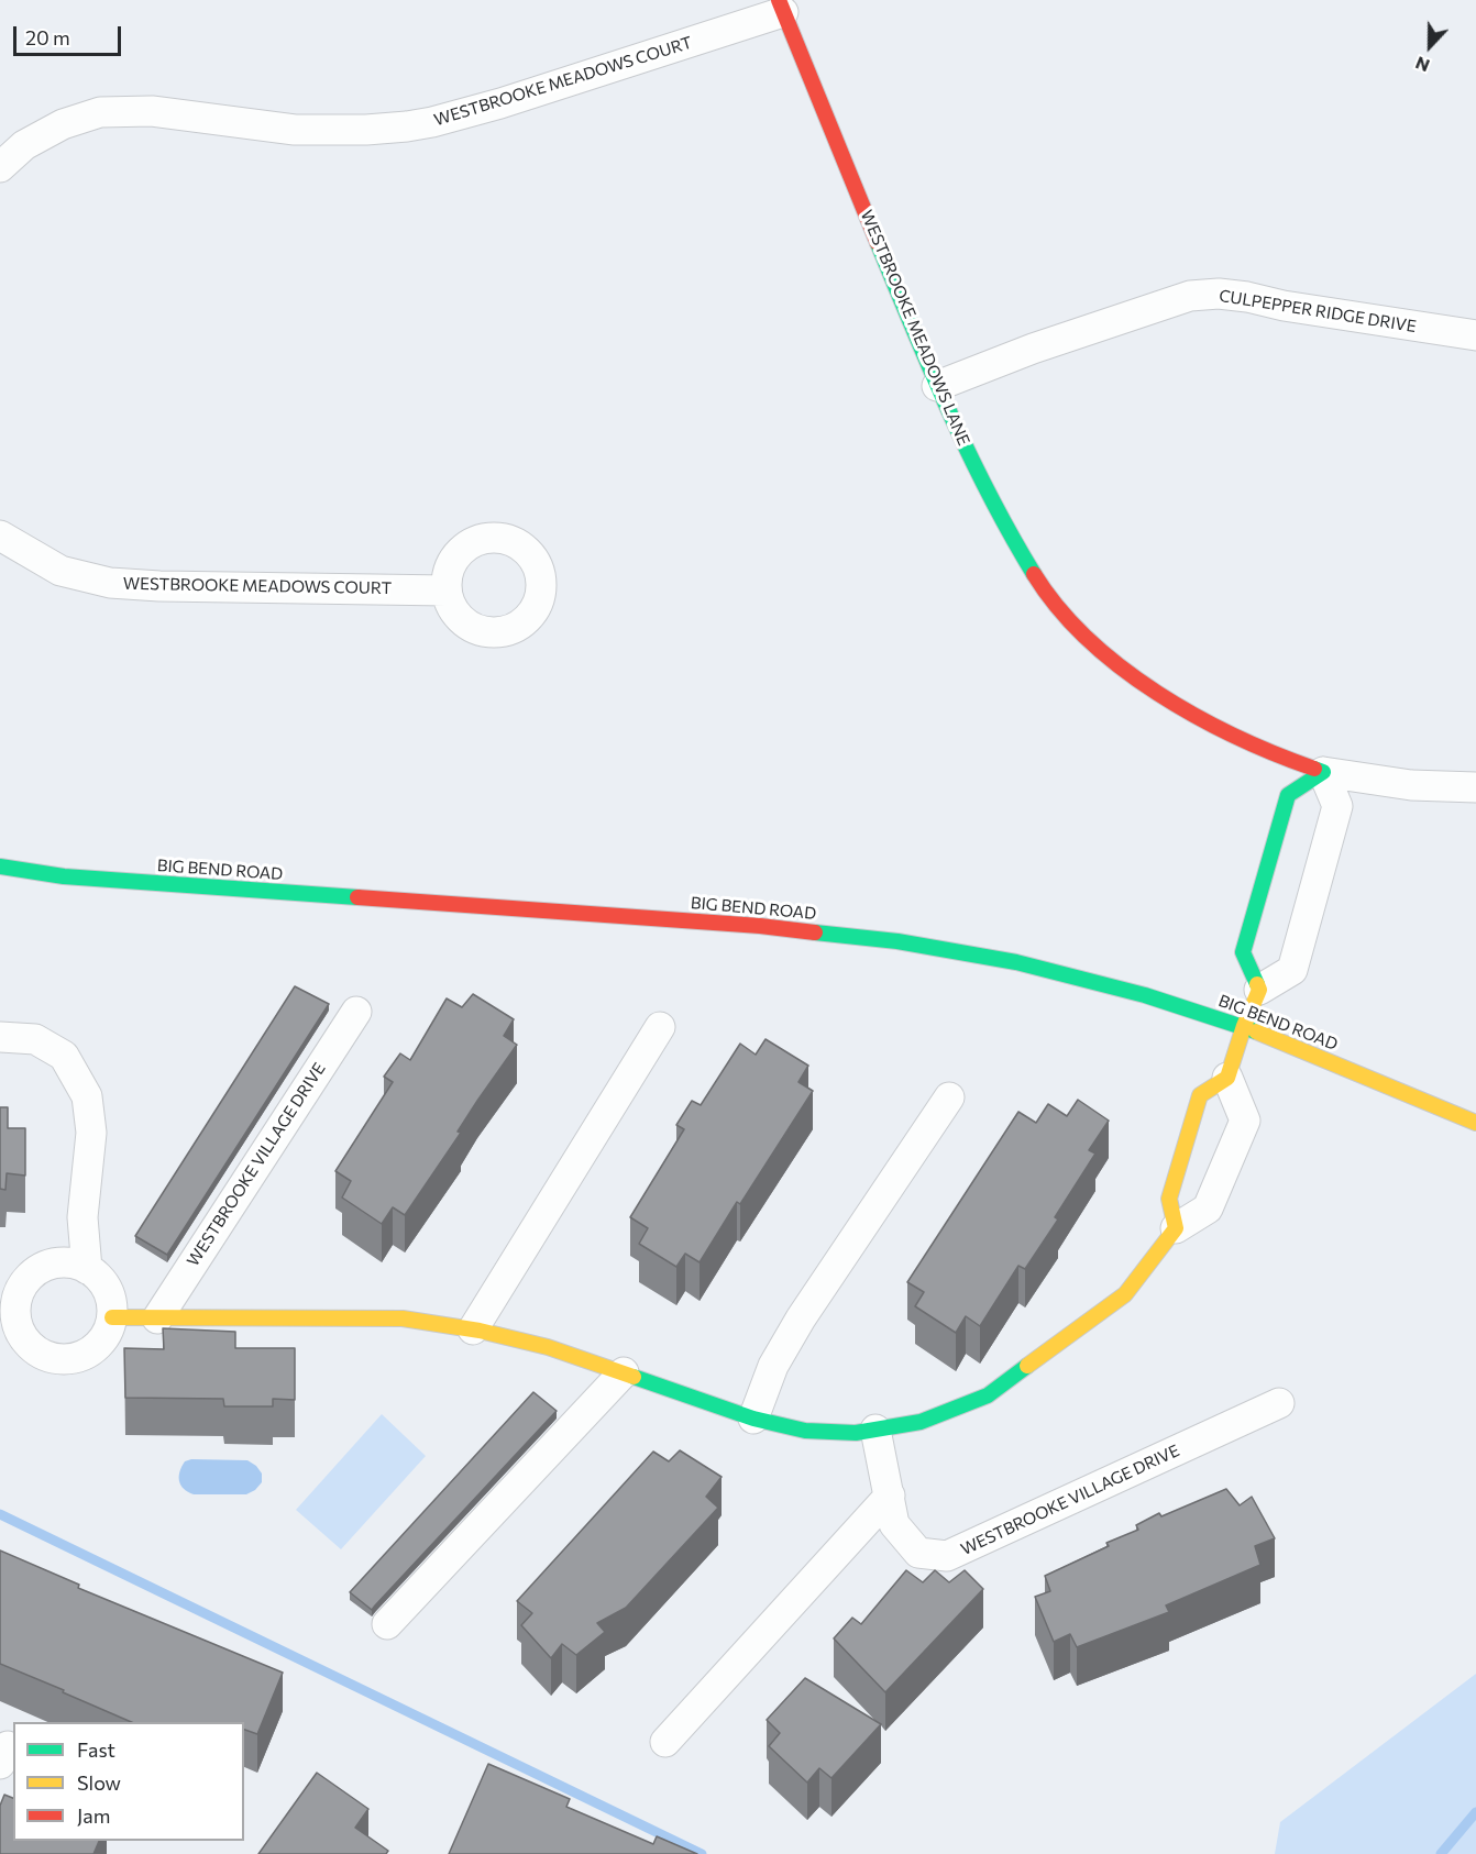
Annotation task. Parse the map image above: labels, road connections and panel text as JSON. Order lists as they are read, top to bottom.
{
  "streets": {
    "street": [
      "WESTBROOKE MEADOWS COURT",
      "CULPEPPER RIDGE DRIVE",
      "WESTBROOKE MEADOWS LANE",
      "BIG BEND ROAD",
      "WESTBROOKE VILLAGE DRIVE"
    ]
  },
  "crossings": [
    ["WESTBROOKE MEADOWS COURT", "WESTBROOKE MEADOWS LANE"],
    ["CULPEPPER RIDGE DRIVE", "WESTBROOKE MEADOWS LANE"]
  ],
  "legend": ["Fast", "Slow", "Jam"],
  "scale_bar": "20 m",
  "north": "bottom"
}
